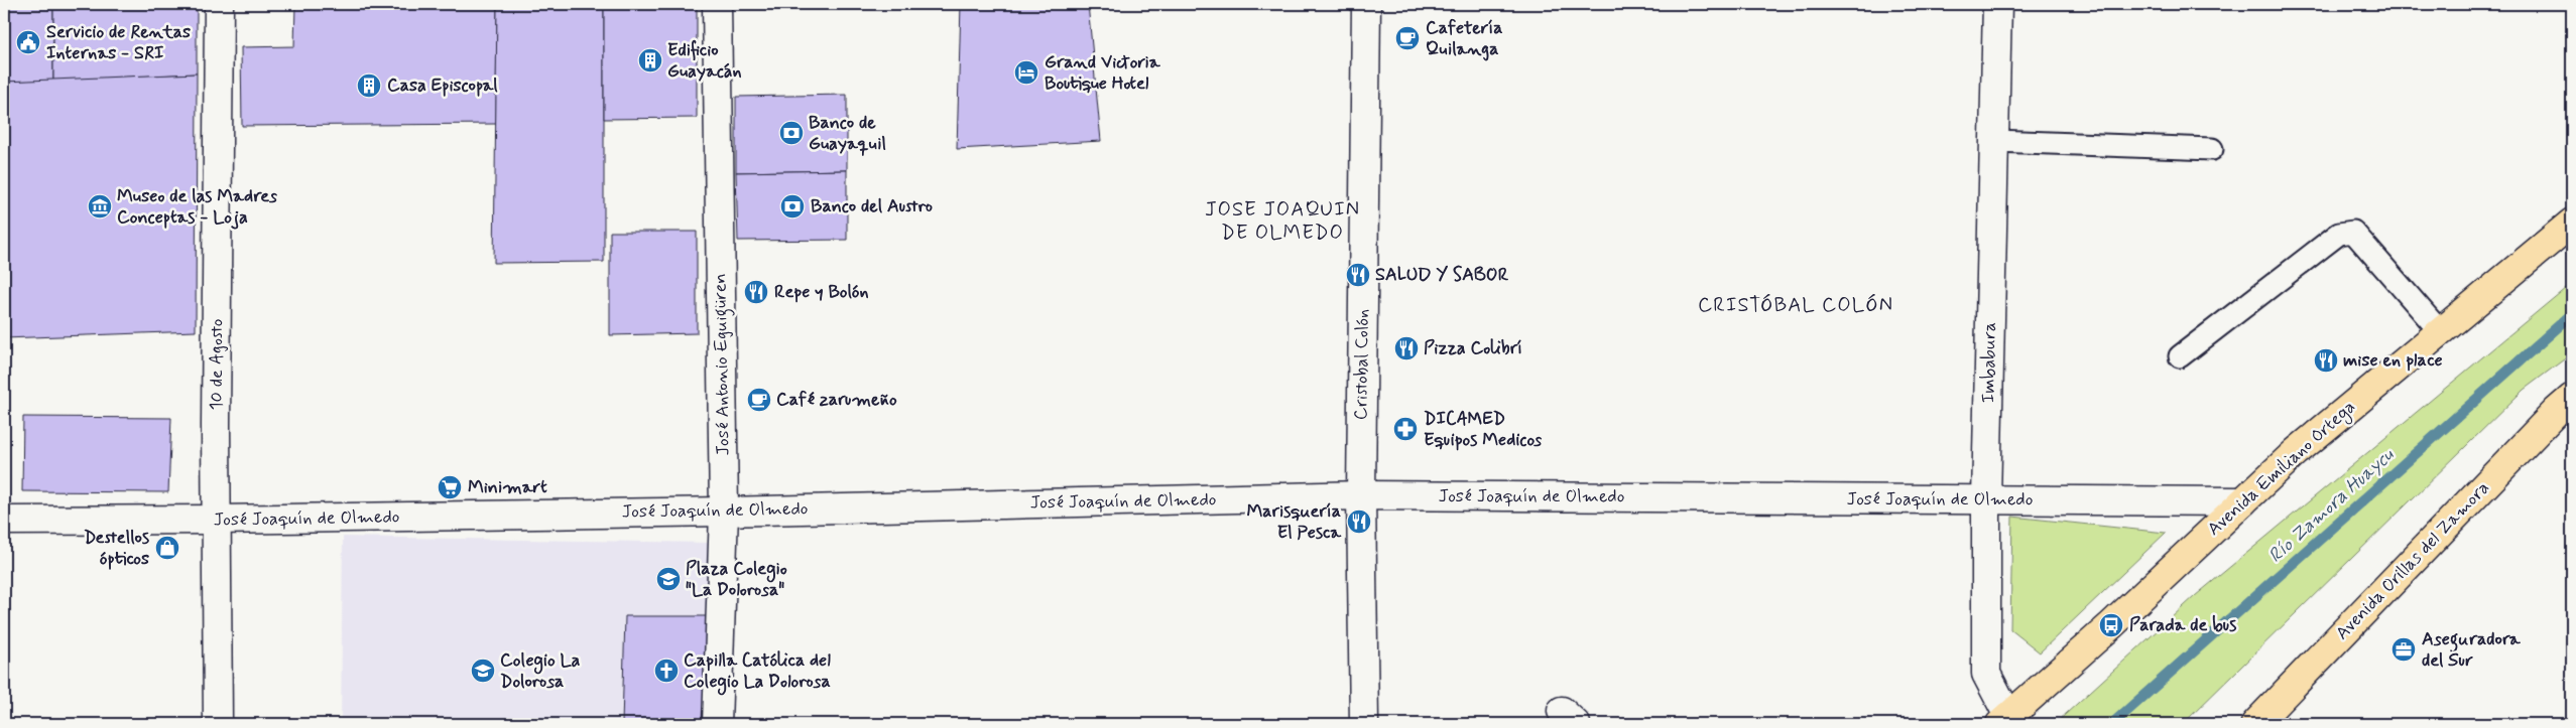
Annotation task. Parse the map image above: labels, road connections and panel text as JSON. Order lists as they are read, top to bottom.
{
  "streets": {
    "main road": ["Avenida Emiliano Ortega", "Avenida Orillas del Zamora"],
    "street": [
      "Imbabura",
      "10 de Agosto",
      "José Antonio Eguigüren",
      "Cristobal Colón",
      "José Joaquín de Olmedo"
    ]
  },
  "crossings": [
    ["Imbabura", "Avenida Emiliano Ortega"],
    ["Imbabura", "José Joaquín de Olmedo"],
    ["10 de Agosto", "José Joaquín de Olmedo"],
    ["José Antonio Eguigüren", "José Joaquín de Olmedo"],
    ["Cristobal Colón", "José Joaquín de Olmedo"],
    ["Avenida Emiliano Ortega", "José Joaquín de Olmedo"]
  ],
  "districts": ["JOSE JOAQUIN DE OLMEDO", "CRISTÓBAL COLÓN"],
  "water": ["Río Zamora Huaycu"],
  "places": {
    "cafe": ["Cafetería Quilanga", "Café zarumeño"],
    "public building": ["Servicio de Rentas Internas - SRI"],
    "building": ["Edificio Guayacán", "Casa Episcopal"],
    "hotel": ["Grand Victoria Boutique Hotel"],
    "bank": ["Banco de Guayaquil", "Banco del Austro"],
    "museum": ["Museo de las Madres Conceptas - Loja"],
    "restaurant": [
      "SALUD Y SABOR",
      "Repe y Bolón",
      "Pizza Colibrí",
      "mise en place",
      "Marisquería El Pesca"
    ],
    "pharmacy": ["DICAMED Equipos Medicos"],
    "supermarket": ["Minimart"],
    "shop": ["Destellos ópticos"],
    "school or university": ["Plaza Colegio \"La Dolorosa\"", "Colegio La Dolorosa"],
    "bus stop": ["Parada de bus"],
    "office": ["Aseguradora del Sur"],
    "church": ["Capilla Católica del Colegio La Dolorosa"]
  }
}
